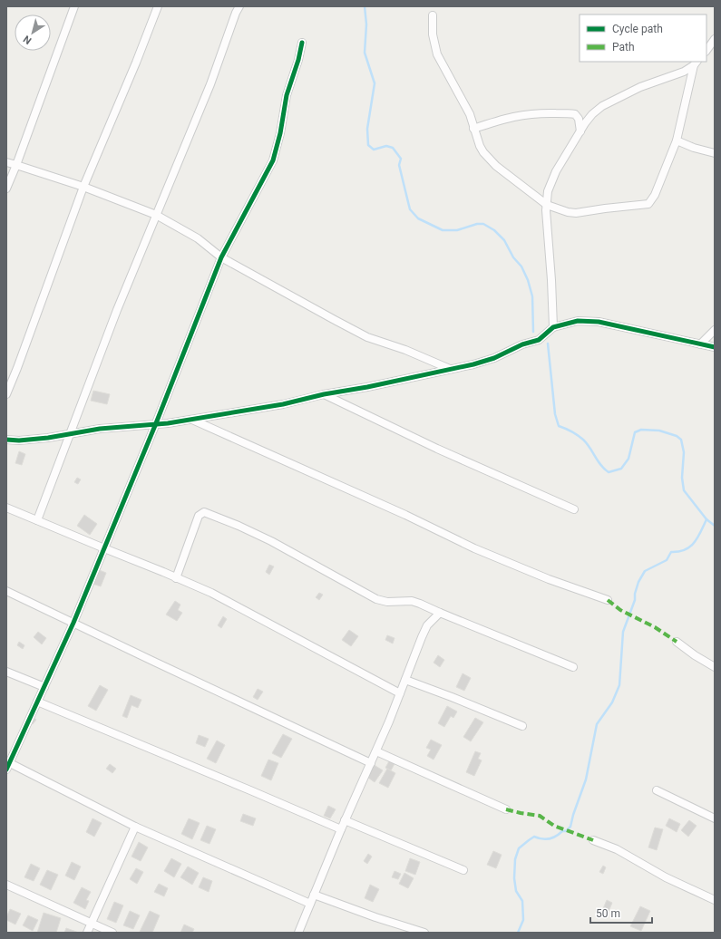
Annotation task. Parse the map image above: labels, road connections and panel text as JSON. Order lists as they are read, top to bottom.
{
  "legend": ["Cycle path", "Path"],
  "scale_bar": "50 m",
  "north": "bottom left"
}
